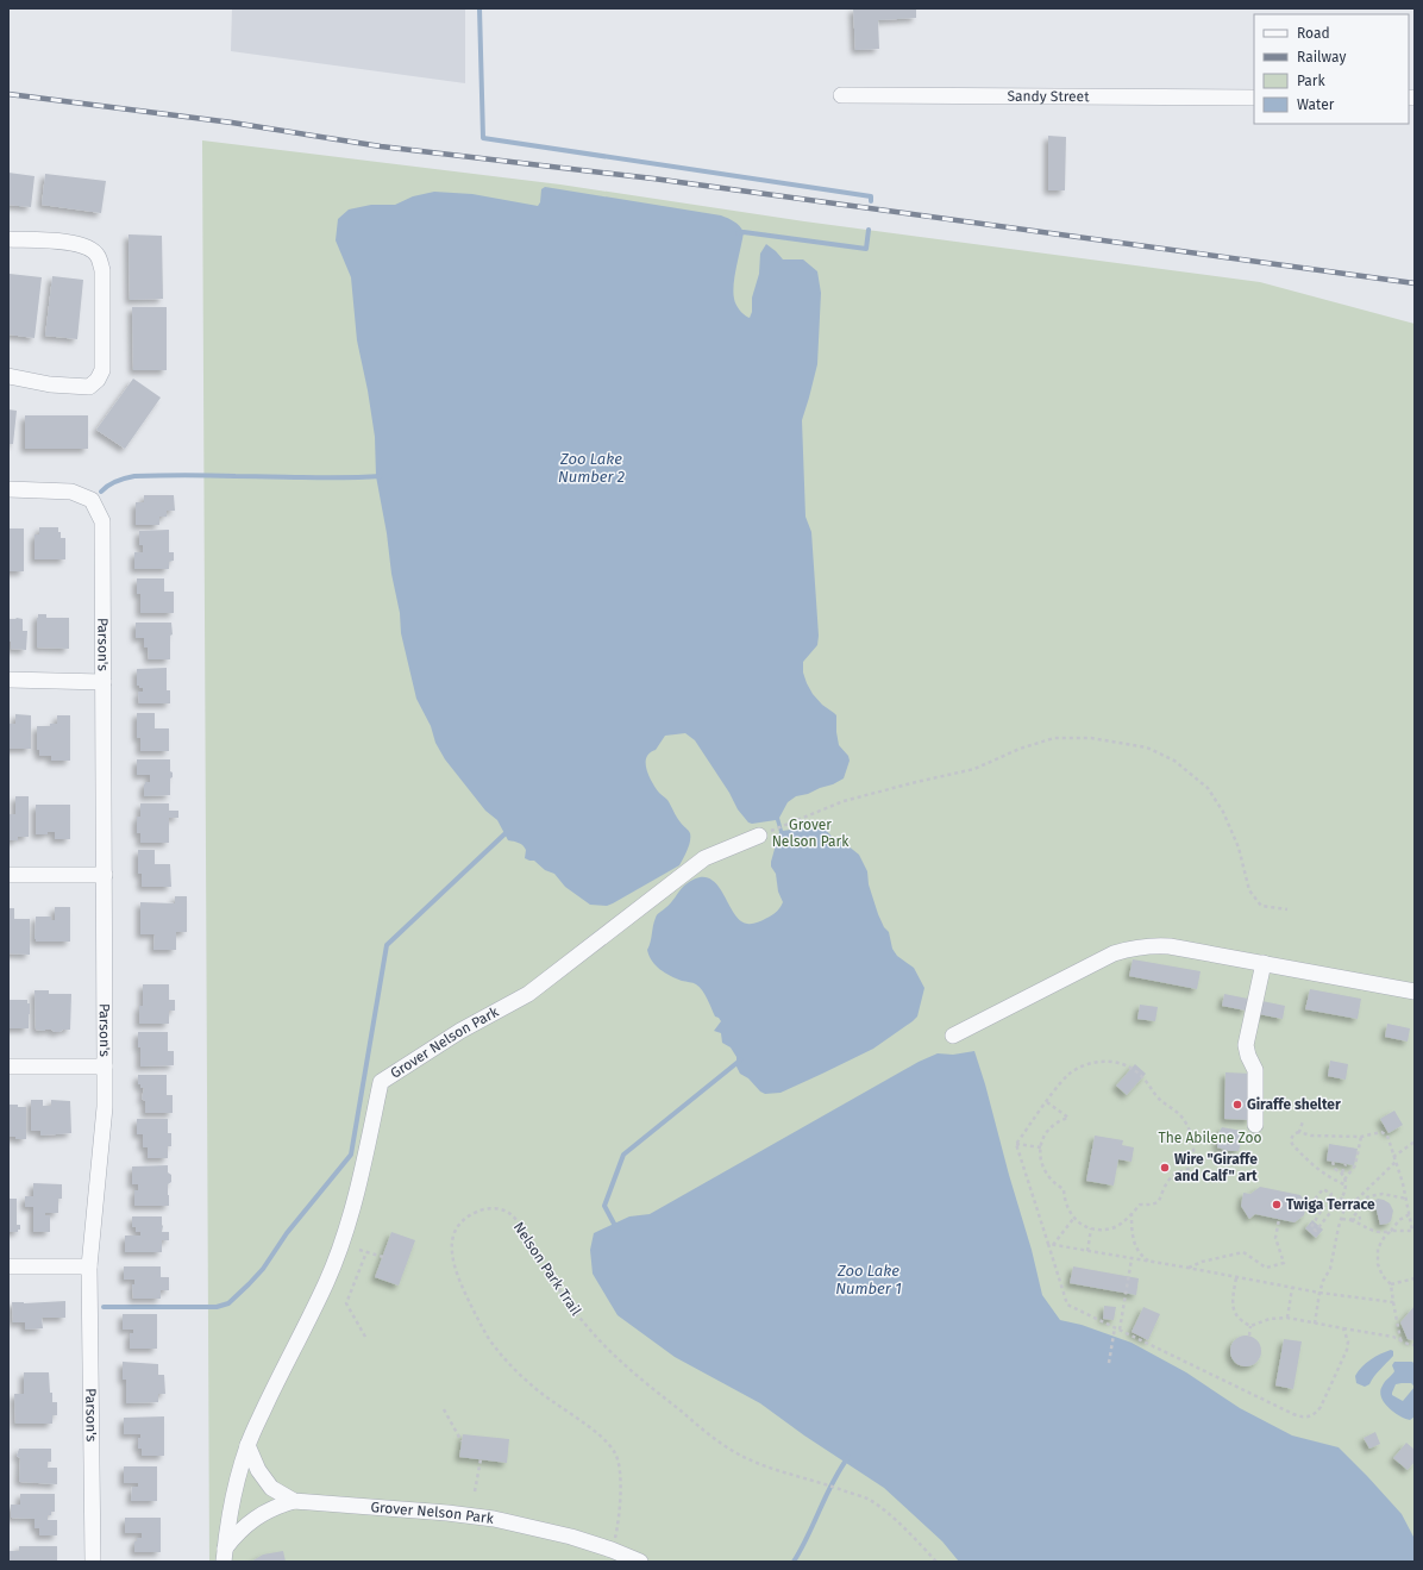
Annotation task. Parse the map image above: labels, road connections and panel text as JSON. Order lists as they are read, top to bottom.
{
  "streets": {
    "street": ["Sandy Street", "Parson's", "Grover Nelson Park"],
    "path": ["Nelson Park Trail"]
  },
  "crossings": [
    ["Grover Nelson Park", "Nelson Park Trail"]
  ],
  "water": ["Zoo Lake Number 2", "Zoo Lake Number 1"],
  "parks": ["Grover Nelson Park", "The Abilene Zoo"],
  "places": ["Giraffe shelter", "Wire \"Giraffe and Calf\" art", "Twiga Terrace"],
  "legend": [
    "Road",
    "Railway",
    "Park",
    "Water"
  ]
}
